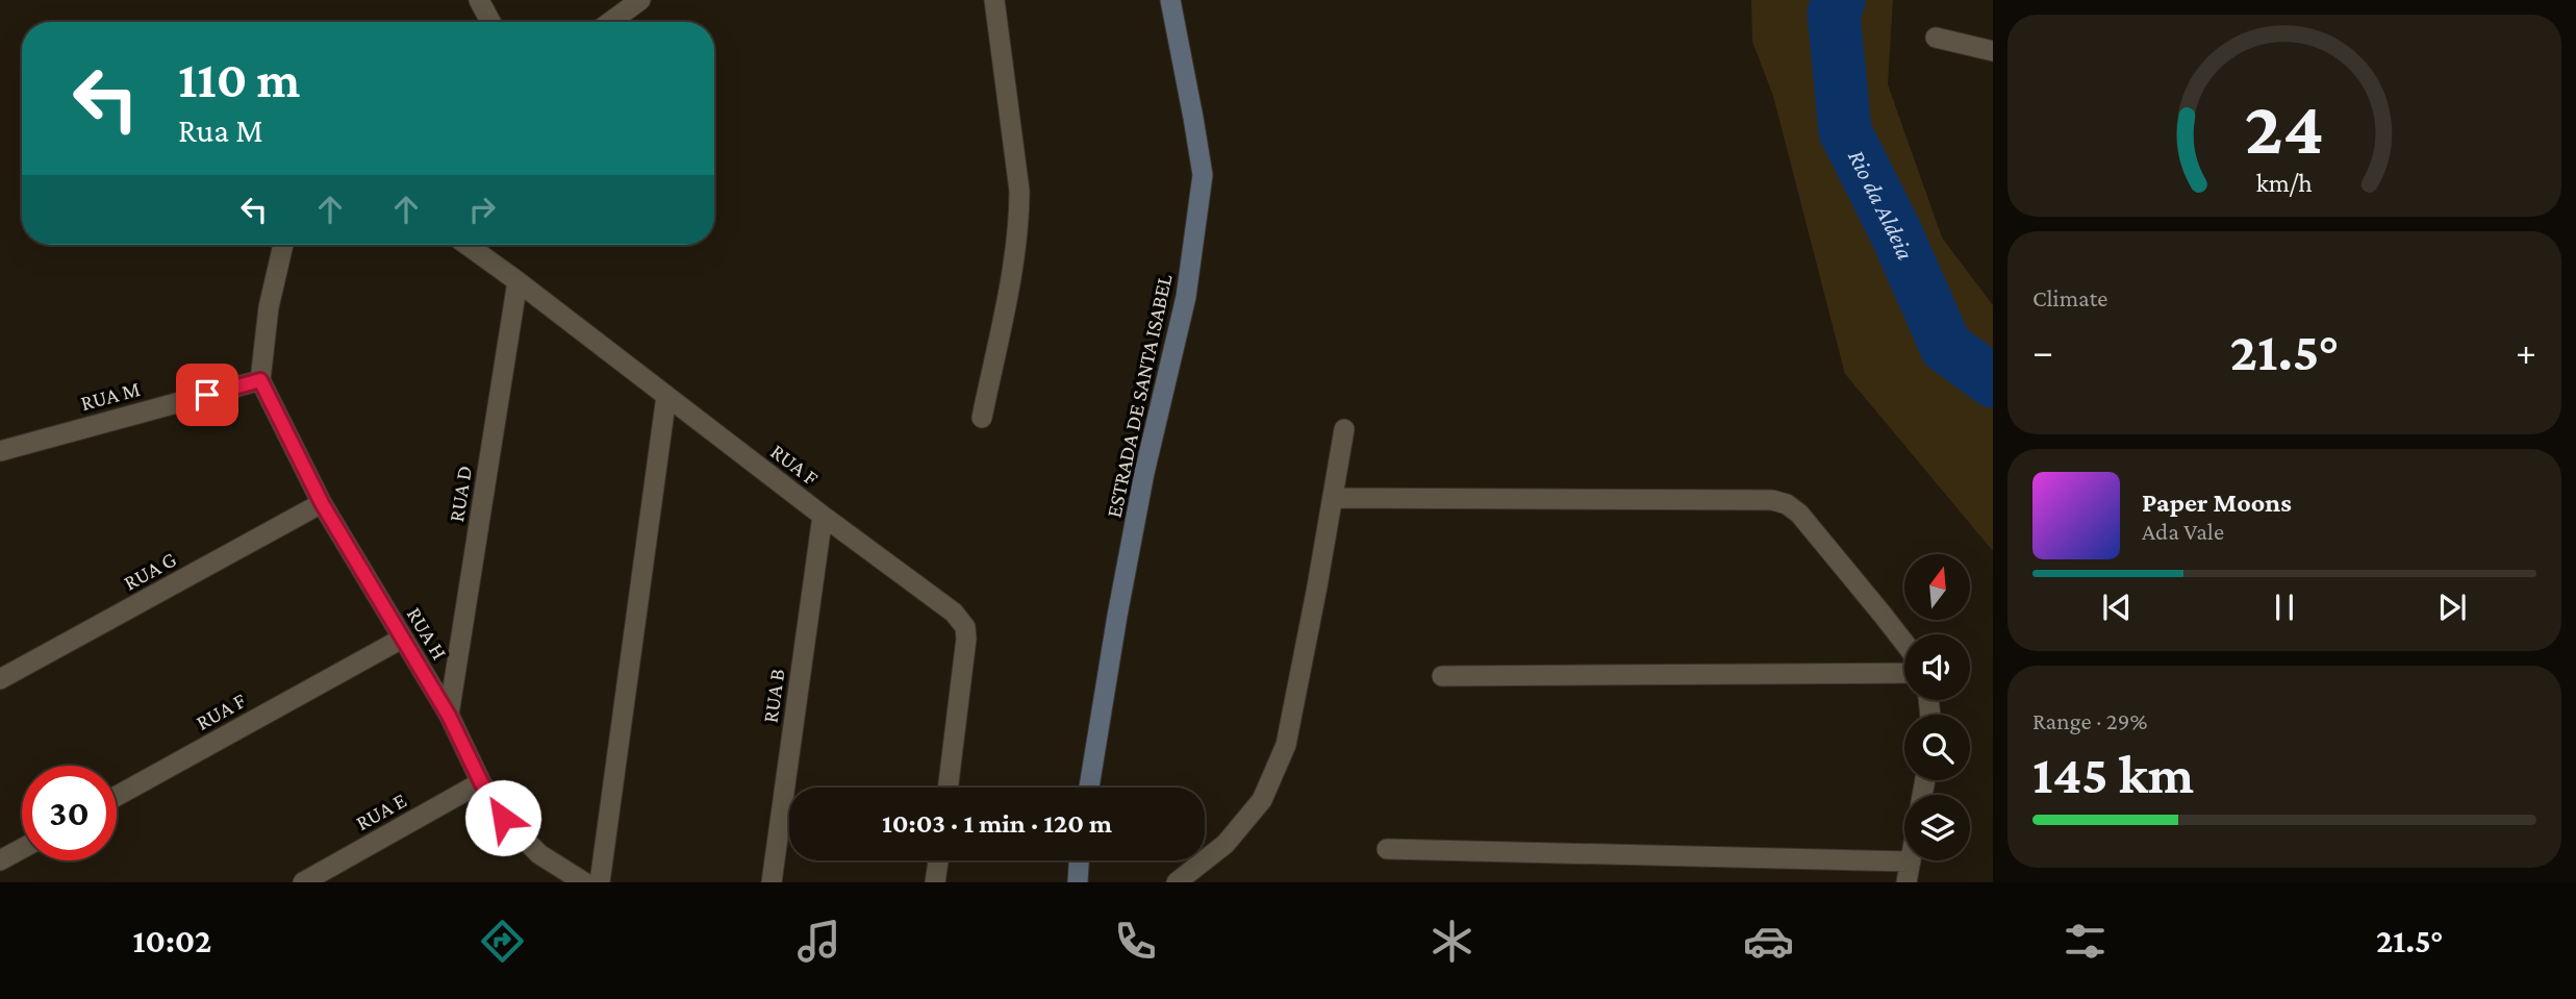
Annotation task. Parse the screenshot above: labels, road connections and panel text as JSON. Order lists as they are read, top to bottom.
{
  "streets": {
    "main road": ["ESTRADA DE SANTA ISABEL"],
    "street": [
      "RUA M",
      "RUA F",
      "RUA D",
      "RUA G",
      "RUA H",
      "RUA B",
      "RUA E"
    ]
  },
  "crossings": [
    ["RUA M", "RUA H"],
    ["RUA F", "RUA D"],
    ["RUA F", "RUA H"],
    ["RUA F", "RUA B"],
    ["RUA D", "RUA H"],
    ["RUA G", "RUA H"],
    ["RUA H", "RUA E"]
  ],
  "water": ["Rio da Aldeia"],
  "north": "top",
  "page": {
    "turn": ["110 m", "Rua M"],
    "tile": [
      "Climate",
      ["Range · 29%", "145 km"]
    ],
    "heat": ["−", "21.5°", "+"],
    "song": ["Paper Moons", "Ada Vale"],
    "limit": "30",
    "trip": "10:03 · 1 min · 120 m",
    "tabs": ["10:02", "21.5°"],
    "gauge": ["24", "km/h"]
  }
}
